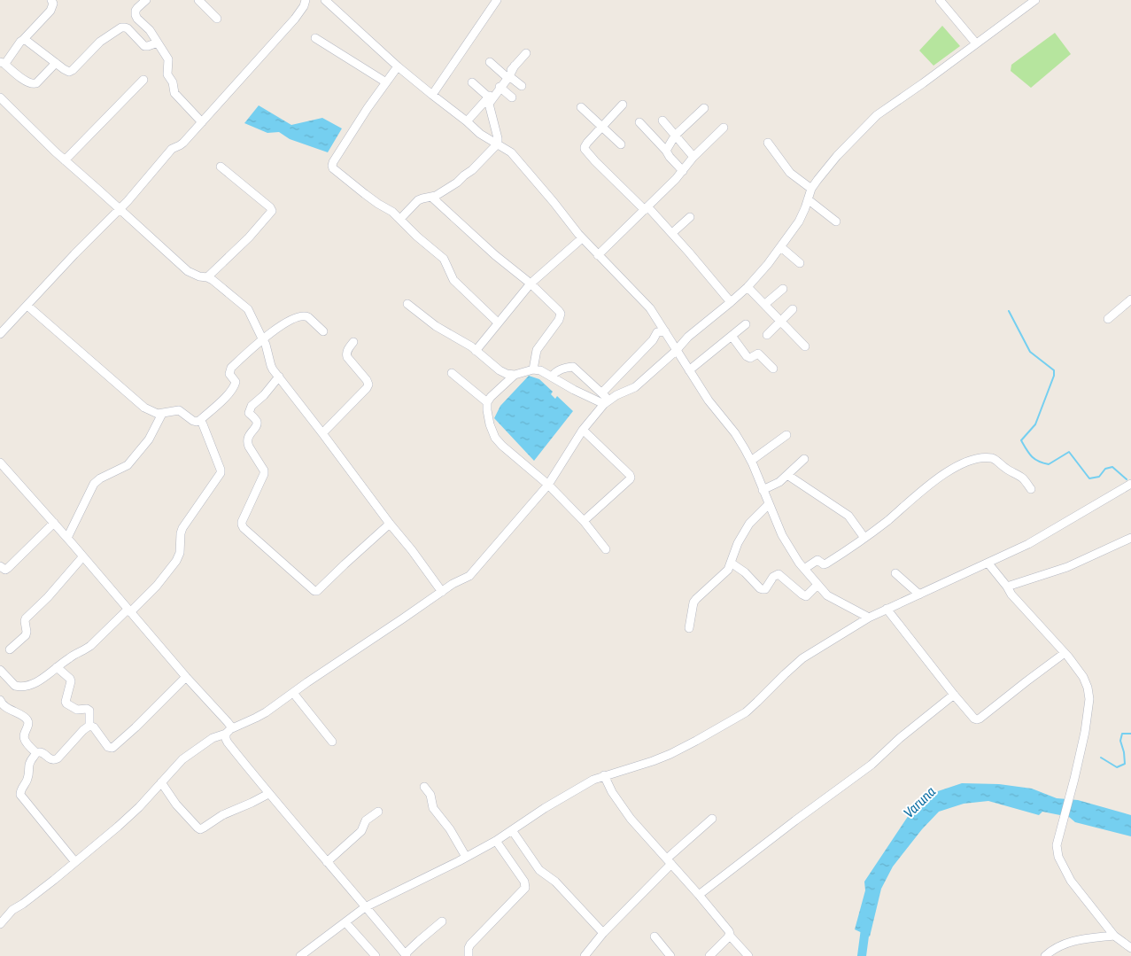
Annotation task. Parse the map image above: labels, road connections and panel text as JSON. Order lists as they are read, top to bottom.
{
  "water": ["Varuna"]
}
